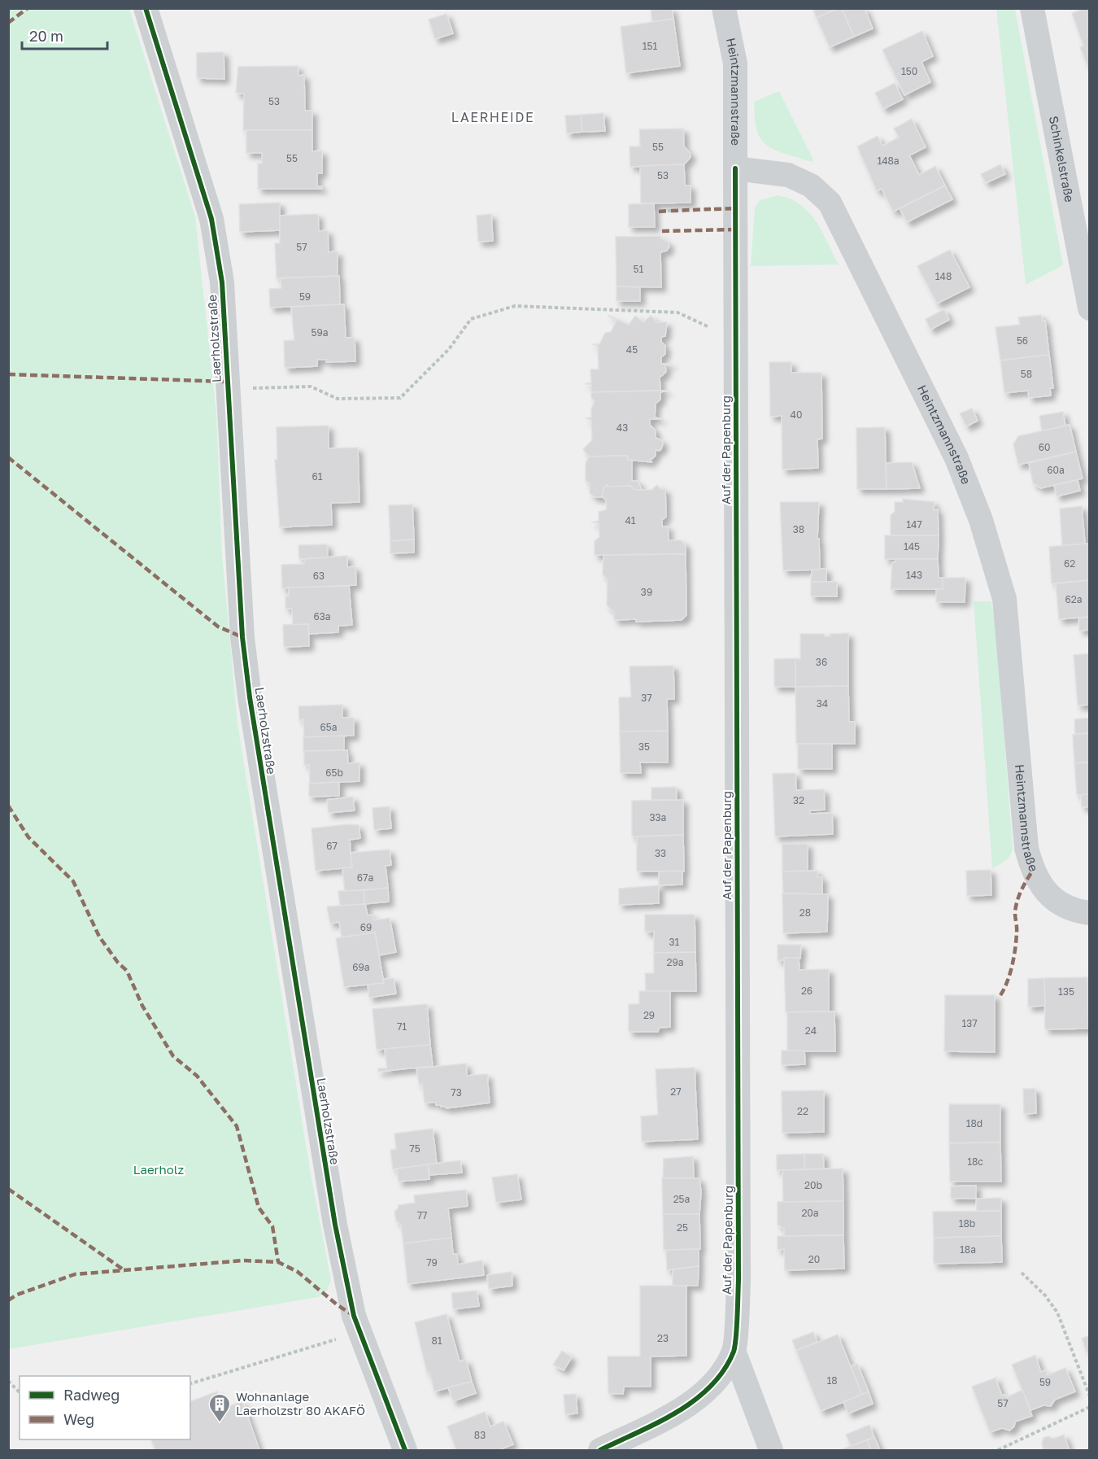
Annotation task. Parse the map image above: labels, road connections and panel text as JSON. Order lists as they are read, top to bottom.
{
  "streets": {
    "street": [
      "Heintzmannstraße",
      "Schinkelstraße",
      "Laerholzstraße",
      "Auf der Papenburg"
    ]
  },
  "crossings": [
    ["Heintzmannstraße", "Auf der Papenburg"]
  ],
  "districts": ["LAERHEIDE"],
  "parks": ["Laerholz"],
  "places": {
    "building": ["Wohnanlage Laerholzstr 80 AKAFÖ"]
  },
  "house_numbers": [
    "151",
    "150",
    "53",
    "55",
    "55",
    "148a",
    "53",
    "57",
    "51",
    "148",
    "59",
    "59a",
    "56",
    "45",
    "58",
    "40",
    "43",
    "60",
    "60a",
    "61",
    "41",
    "147",
    "38",
    "145",
    "62",
    "143",
    "63",
    "39",
    "62a",
    "63a",
    "36",
    "37",
    "34",
    "65a",
    "35",
    "65b",
    "32",
    "33a",
    "67",
    "33",
    "67a",
    "28",
    "69",
    "31",
    "29a",
    "69a",
    "26",
    "135",
    "29",
    "137",
    "71",
    "24",
    "27",
    "73",
    "22",
    "18d",
    "75",
    "18c",
    "20b",
    "25a",
    "20a",
    "77",
    "18b",
    "25",
    "18a",
    "20",
    "79",
    "23",
    "81",
    "18",
    "59",
    "57",
    "83"
  ],
  "legend": ["Radweg", "Weg"],
  "scale_bar": "20 m"
}
